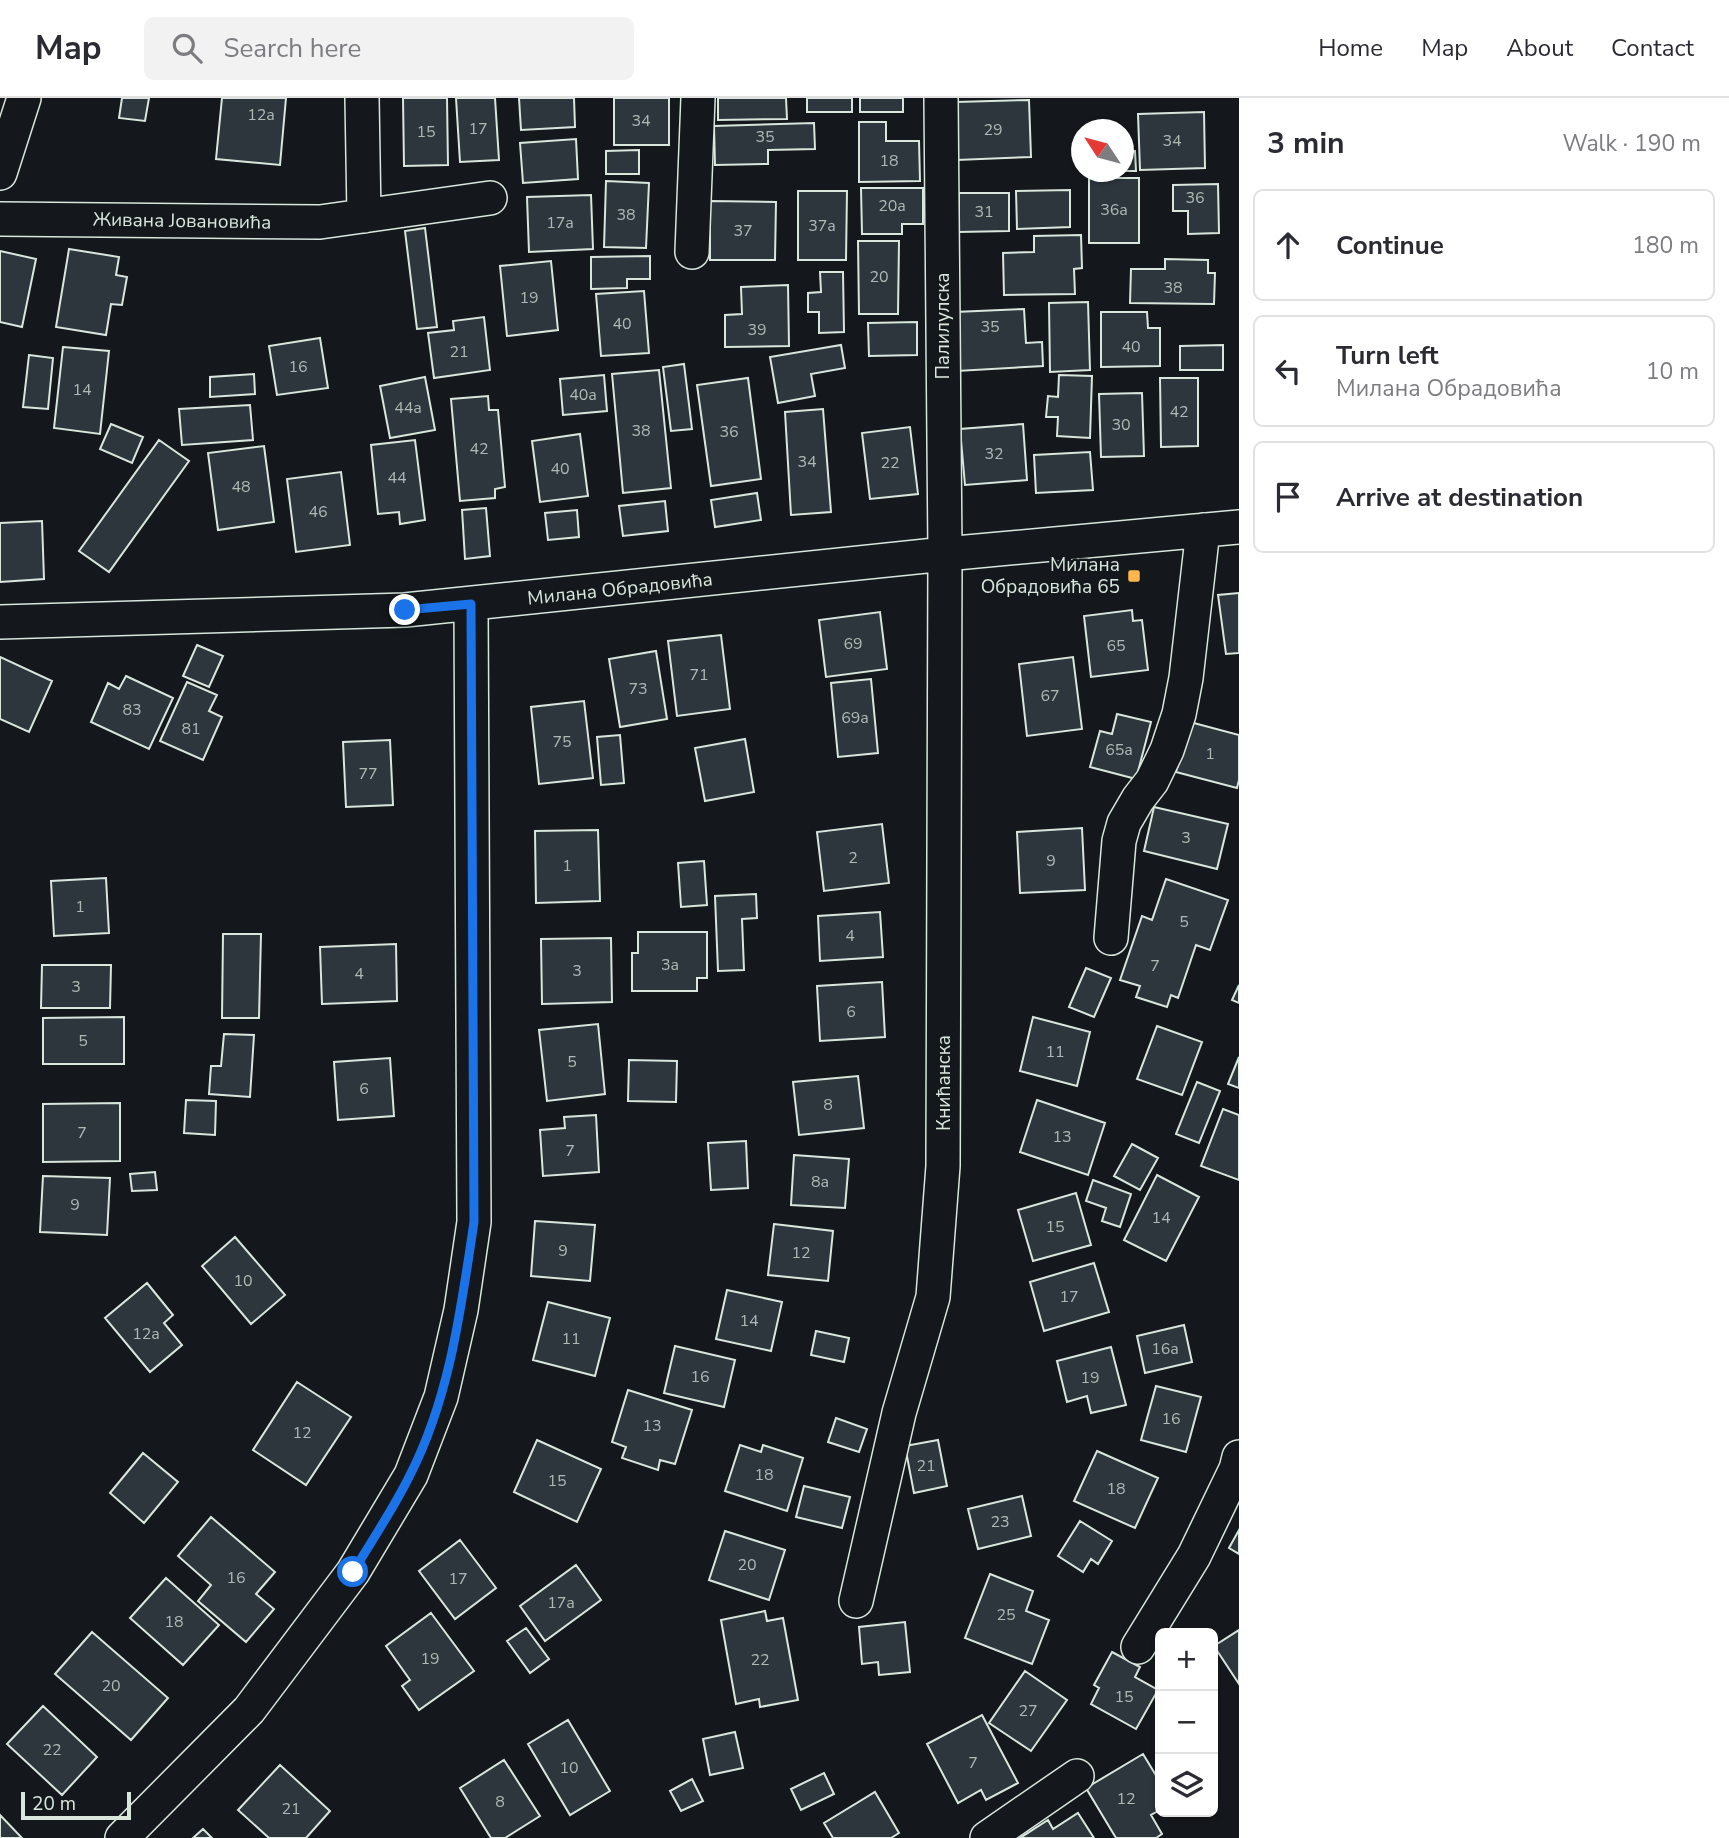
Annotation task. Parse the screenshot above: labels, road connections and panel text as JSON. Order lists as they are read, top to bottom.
{
  "streets": {
    "street": [
      "Живана Јовановића",
      "Палилулска",
      "Милана Обрадовића",
      "Книћанска"
    ]
  },
  "crossings": [
    ["Палилулска", "Милана Обрадовића"],
    ["Палилулска", "Книћанска"],
    ["Милана Обрадовића", "Книћанска"]
  ],
  "places": {
    "transit": ["Милана Обрадовића 65"]
  },
  "house_numbers": [
    "12a",
    "34",
    "17",
    "29",
    "15",
    "35",
    "34",
    "18",
    "36",
    "20a",
    "36a",
    "31",
    "38",
    "17a",
    "37a",
    "37",
    "20",
    "38",
    "19",
    "40",
    "35",
    "39",
    "40",
    "21",
    "16",
    "14",
    "40a",
    "44a",
    "42",
    "30",
    "38",
    "36",
    "42",
    "32",
    "34",
    "22",
    "40",
    "44",
    "48",
    "46",
    "69",
    "65",
    "71",
    "73",
    "67",
    "83",
    "69a",
    "81",
    "75",
    "65a",
    "1",
    "77",
    "3",
    "2",
    "9",
    "1",
    "1",
    "5",
    "4",
    "3a",
    "7",
    "3",
    "4",
    "3",
    "6",
    "5",
    "11",
    "5",
    "6",
    "8",
    "7",
    "13",
    "7",
    "8a",
    "9",
    "14",
    "15",
    "9",
    "12",
    "10",
    "17",
    "14",
    "12a",
    "11",
    "16a",
    "16",
    "19",
    "16",
    "13",
    "12",
    "21",
    "18",
    "15",
    "18",
    "23",
    "20",
    "16",
    "17",
    "17a",
    "25",
    "18",
    "19",
    "22",
    "20",
    "15",
    "27",
    "22",
    "7",
    "10",
    "12",
    "8",
    "21"
  ],
  "scale_bar": "20 m",
  "north": "top left",
  "page": {
    "header": "Map",
    "search": "Search here",
    "nav": [
      "Home",
      "Map",
      "About",
      "Contact"
    ],
    "heading": ["3 min", "Walk · 190 m"],
    "list": [
      ["Continue", "180 m"],
      ["Turn left", "Милана Обрадовића", "10 m"],
      "Arrive at destination"
    ],
    "map_buttons": ["+", "−"],
    "scale": "20 m"
  }
}
